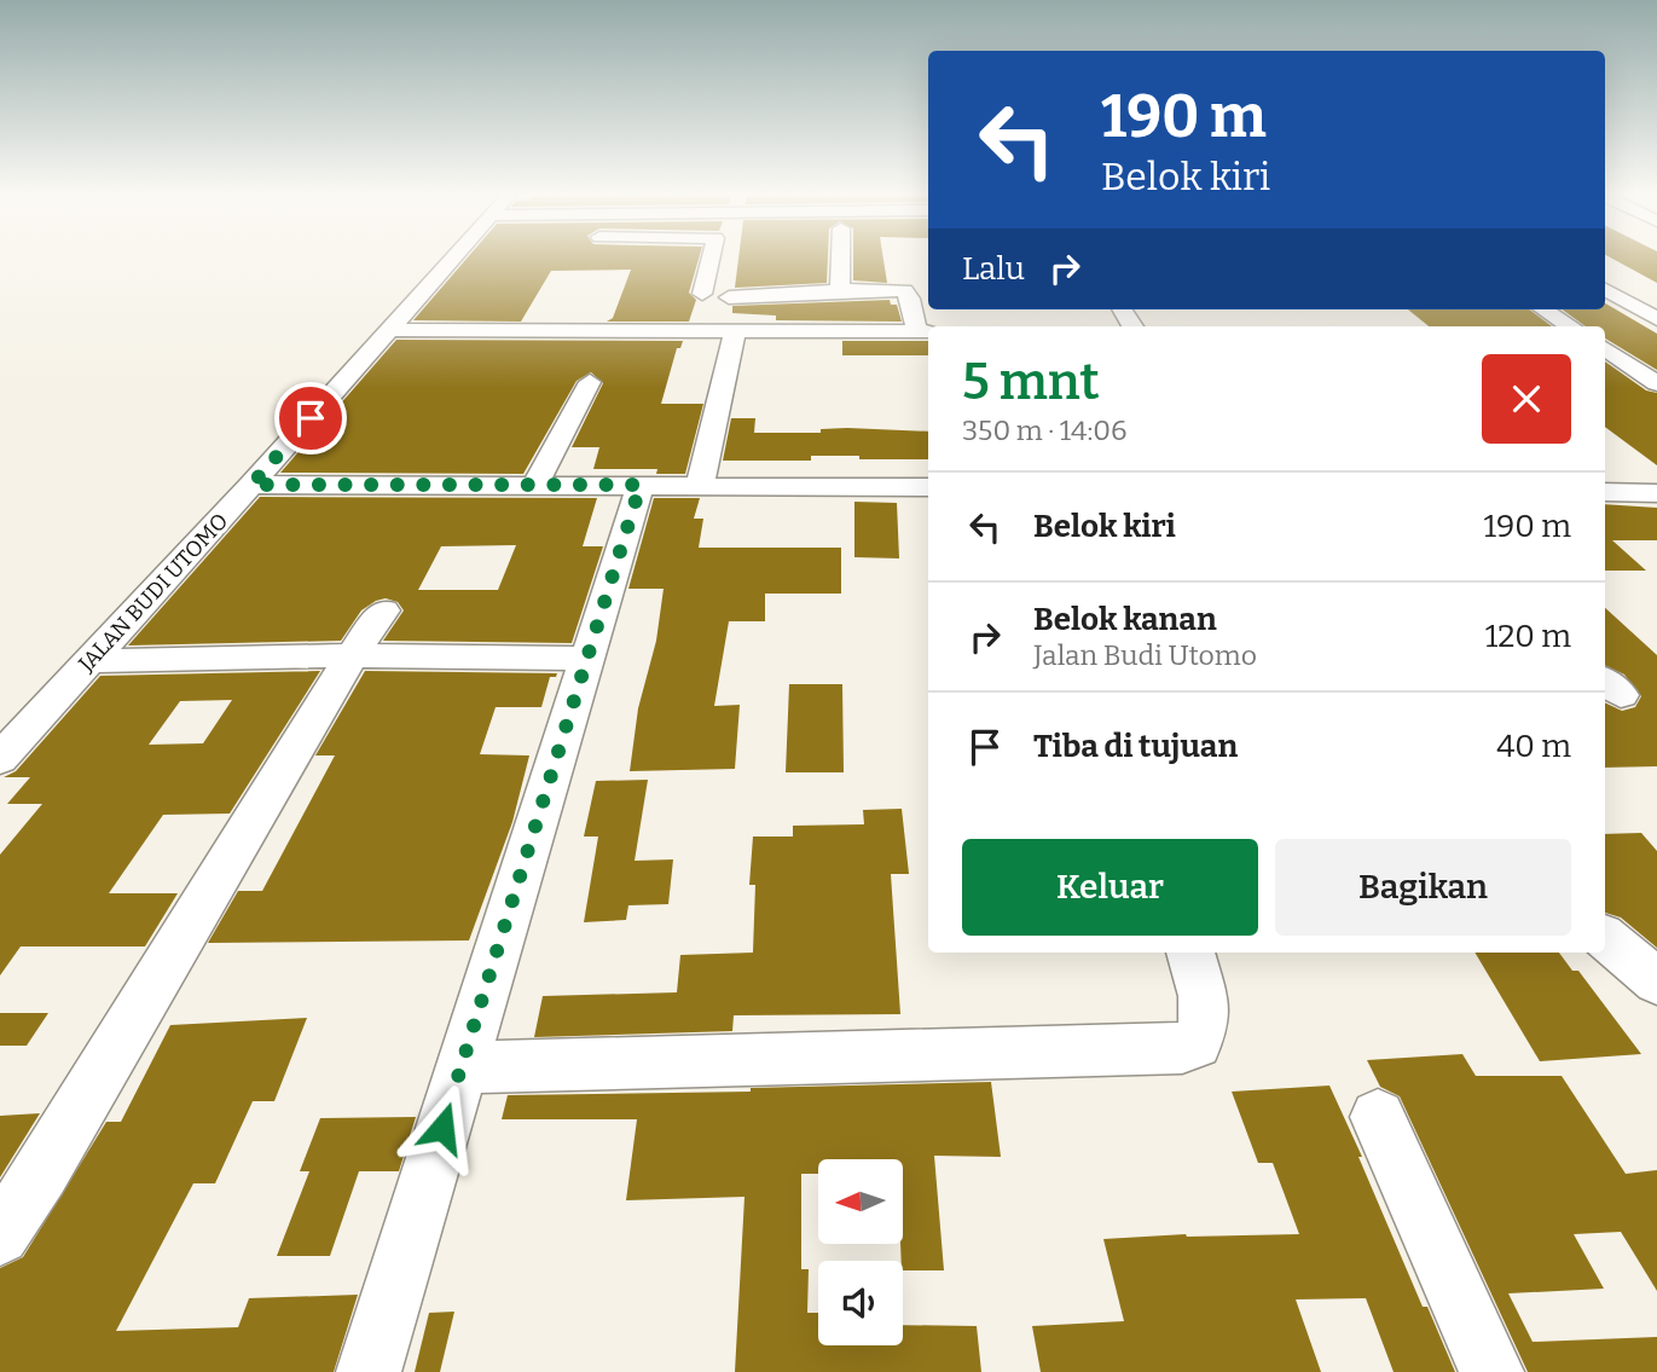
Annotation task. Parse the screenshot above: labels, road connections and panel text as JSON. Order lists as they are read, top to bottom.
{
  "streets": {
    "street": ["JALAN BUDI UTOMO"]
  },
  "north": "left",
  "page": {
    "turn": ["190 m", "Belok kiri"],
    "then": "Lalu",
    "heading": ["5 mnt", "350 m · 14:06"],
    "list": [
      {
        "name": "Belok kiri",
        "value": "190 m"
      },
      {
        "name": "Belok kanan",
        "note": "Jalan Budi Utomo",
        "value": "120 m"
      },
      {
        "name": "Tiba di tujuan",
        "value": "40 m"
      }
    ],
    "buttons": ["Keluar", "Bagikan"]
  }
}
